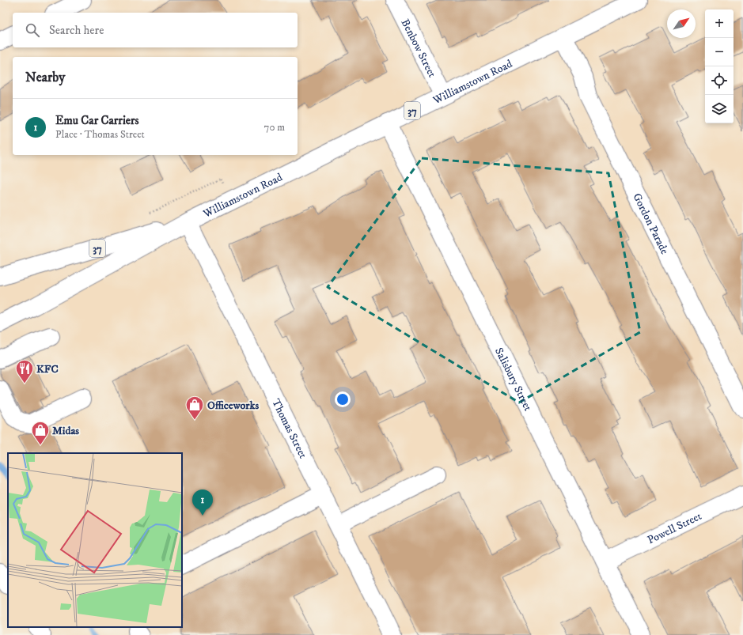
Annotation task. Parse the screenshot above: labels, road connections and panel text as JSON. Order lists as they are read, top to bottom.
{
  "streets": {
    "main road": [
      "Benbow Street",
      "Williamstown Road",
      "37",
      "Gordon Parade",
      "Salisbury Street",
      "Thomas Street",
      "Powell Street"
    ]
  },
  "crossings": [
    ["Benbow Street", "Williamstown Road"],
    ["Williamstown Road", "Gordon Parade"],
    ["Williamstown Road", "Salisbury Street"],
    ["Williamstown Road", "Thomas Street"],
    ["Salisbury Street", "Powell Street"]
  ],
  "places": {
    "restaurant": ["KFC"],
    "shop": ["Officeworks", "Midas"]
  },
  "north": "top right",
  "page": {
    "map_buttons": ["+", "−"],
    "search": "Search here",
    "heading": "Nearby",
    "list": [
      {
        "mark": "1",
        "name": "Emu Car Carriers",
        "note": "Place · Thomas Street",
        "value": "70 m"
      }
    ],
    "pins": "1"
  }
}
